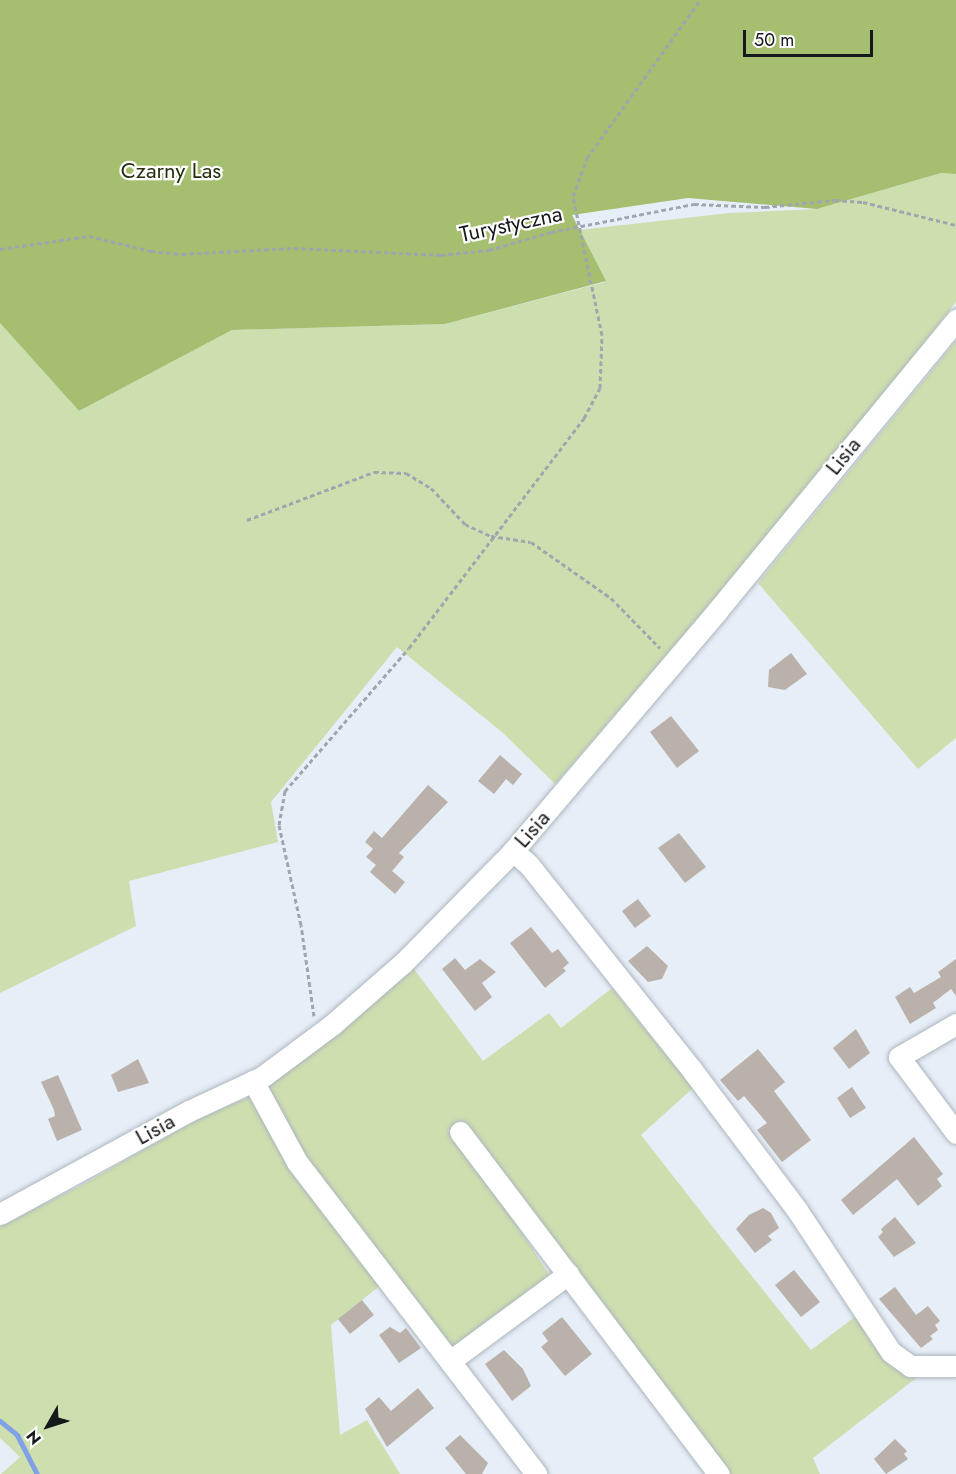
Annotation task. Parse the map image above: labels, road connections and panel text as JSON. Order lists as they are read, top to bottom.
{
  "streets": {
    "street": ["Lisia"],
    "path": ["Turystyczna"]
  },
  "parks": ["Czarny Las"],
  "scale_bar": "50 m",
  "north": "bottom left"
}
